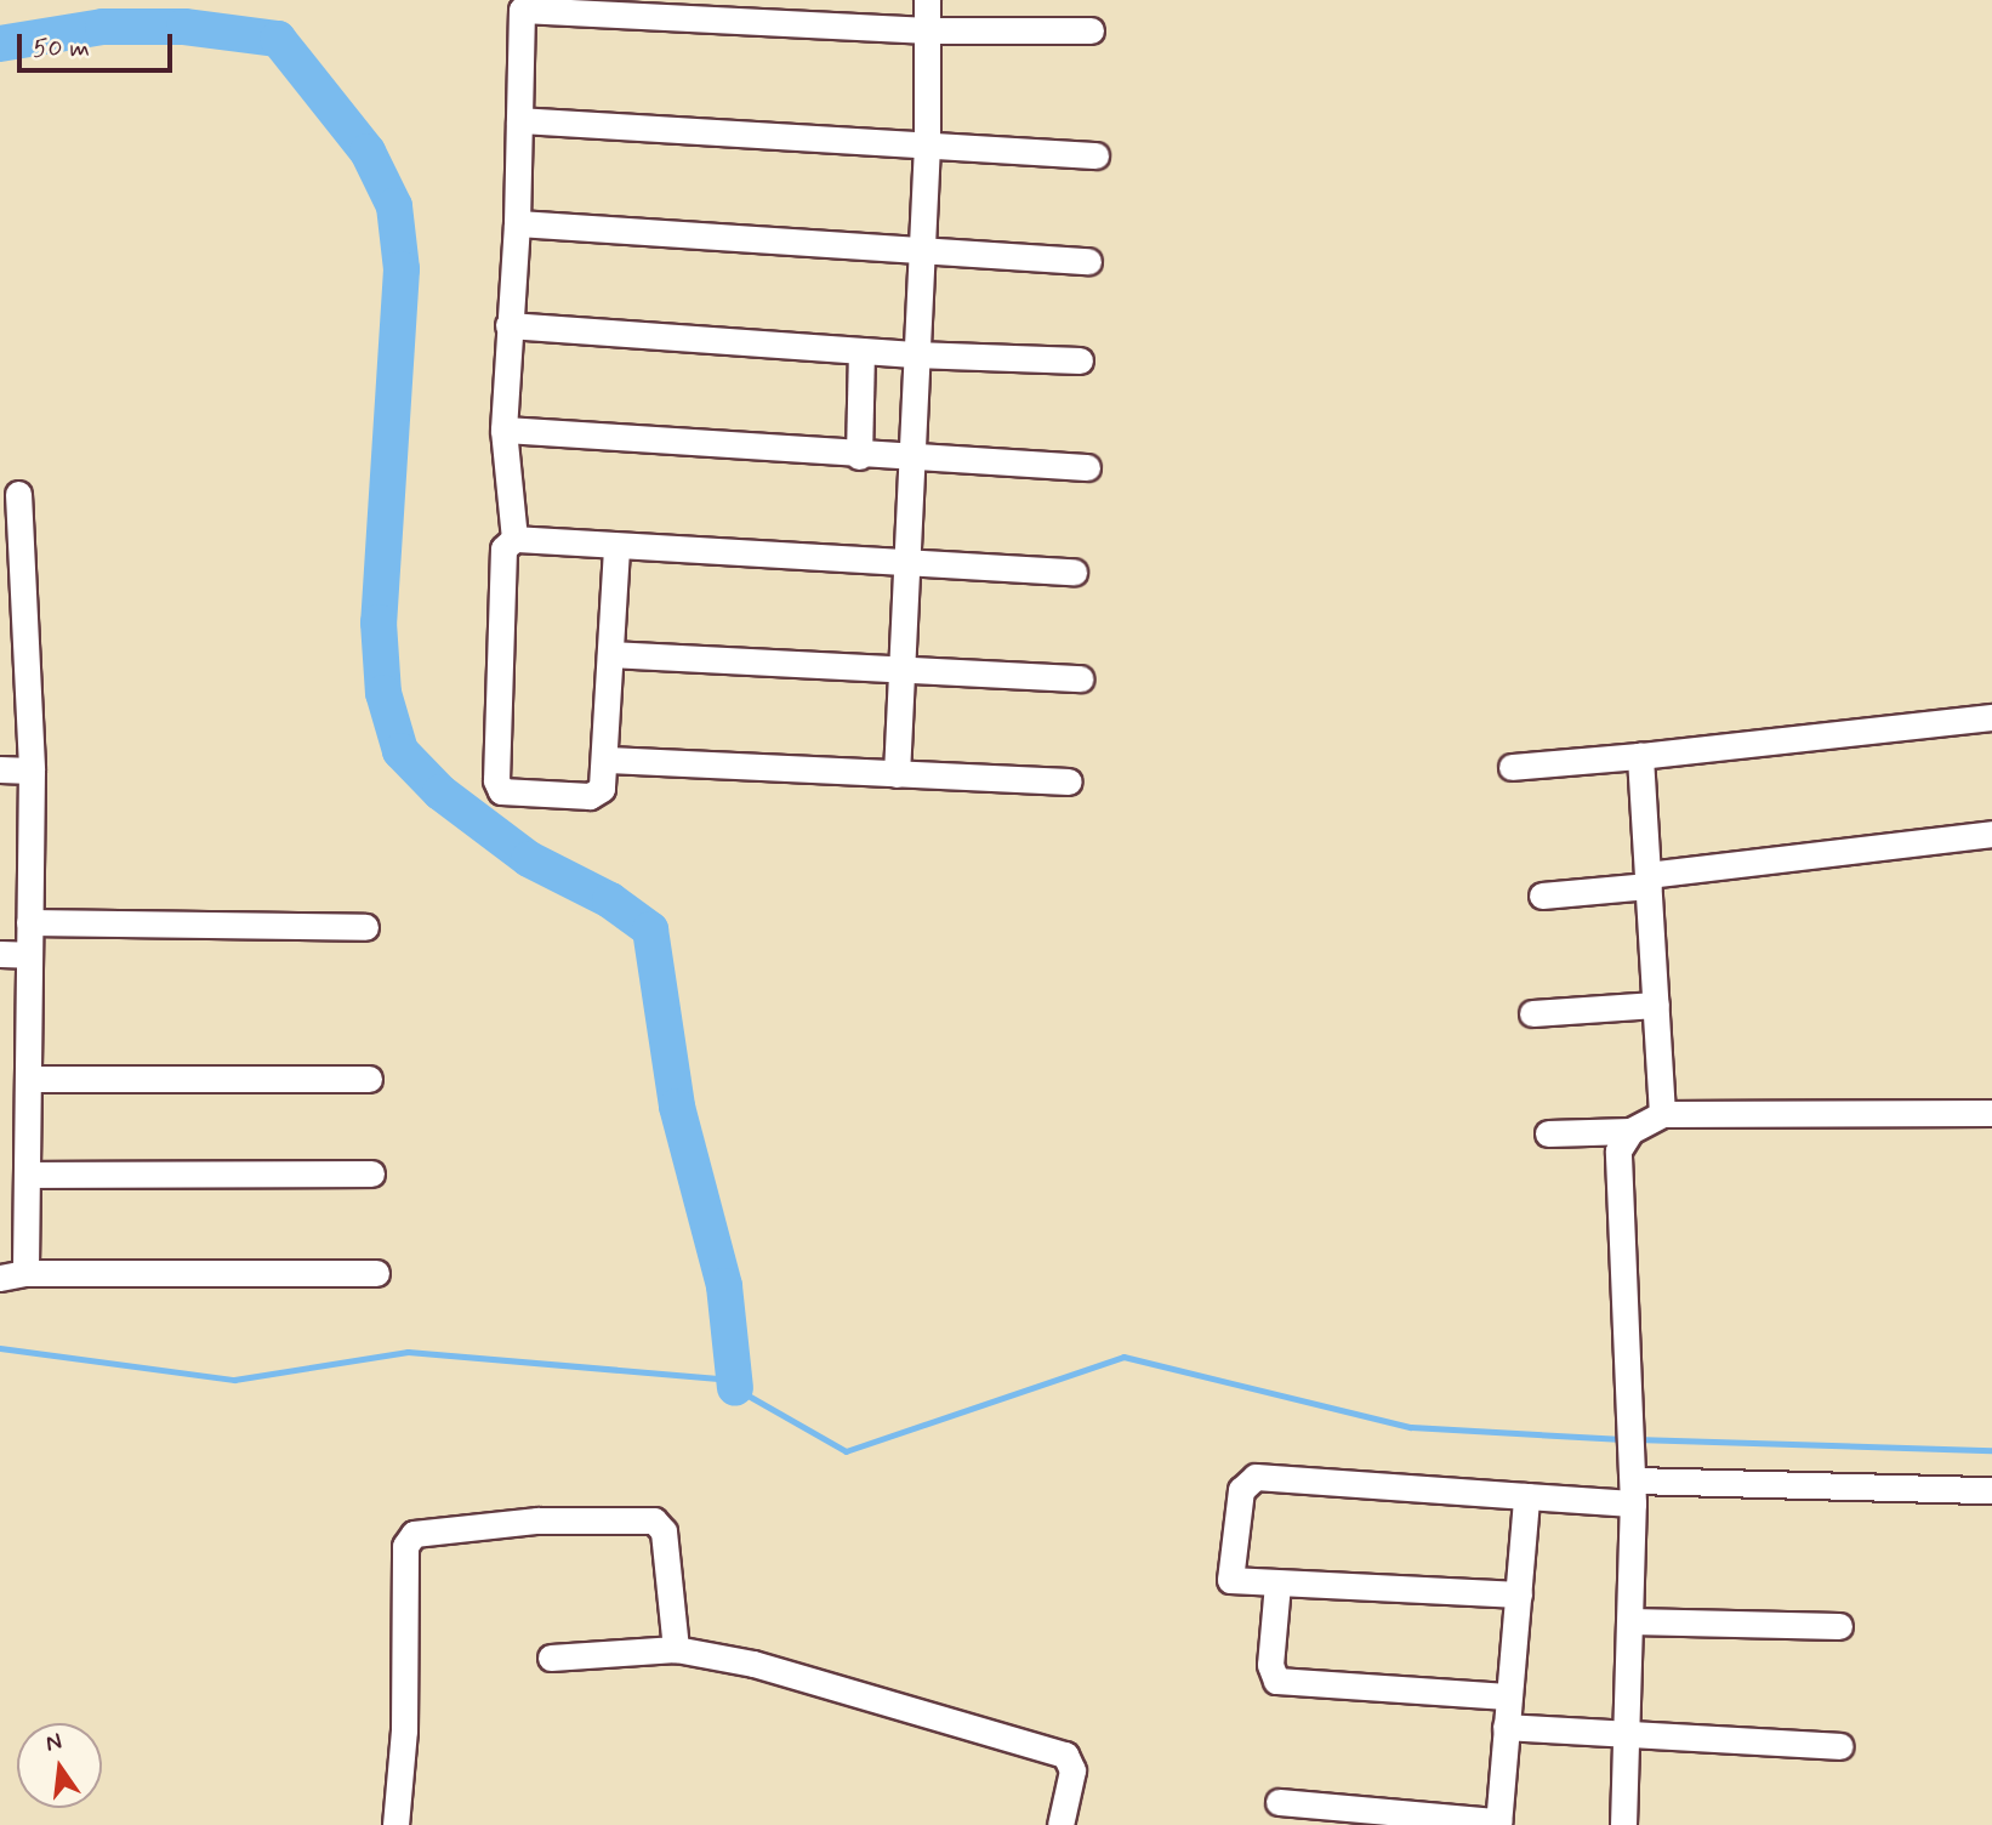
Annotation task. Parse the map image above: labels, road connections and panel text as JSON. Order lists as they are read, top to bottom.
{
  "scale_bar": "50 m",
  "north": "top"
}
